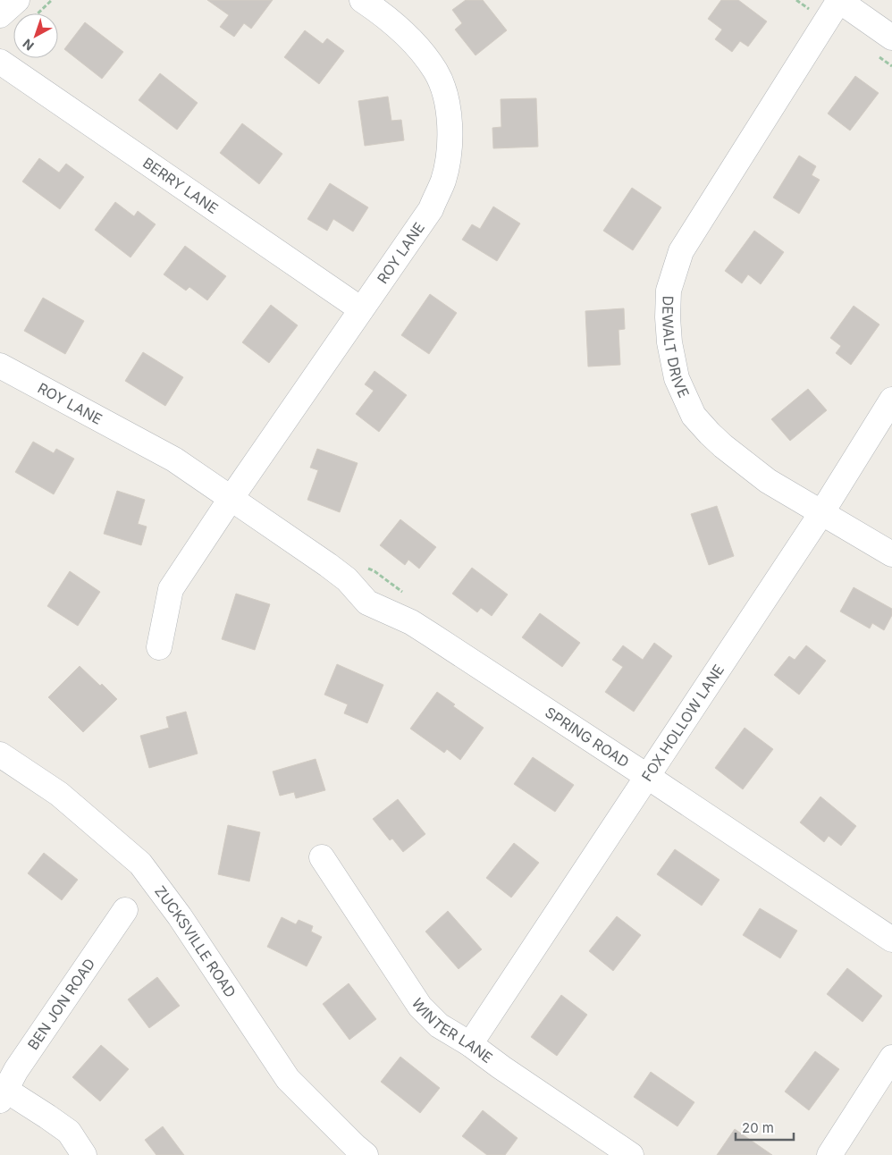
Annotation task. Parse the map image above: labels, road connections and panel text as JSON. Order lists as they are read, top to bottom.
{
  "streets": {
    "street": [
      "BERRY LANE",
      "ROY LANE",
      "DEWALT DRIVE",
      "FOX HOLLOW LANE",
      "SPRING ROAD",
      "ZUCKSVILLE ROAD",
      "BEN JON ROAD",
      "WINTER LANE"
    ]
  },
  "crossings": [
    ["BERRY LANE", "ROY LANE"],
    ["ROY LANE", "SPRING ROAD"],
    ["DEWALT DRIVE", "FOX HOLLOW LANE"],
    ["FOX HOLLOW LANE", "SPRING ROAD"],
    ["FOX HOLLOW LANE", "WINTER LANE"]
  ],
  "scale_bar": "20 m",
  "north": "bottom left"
}
